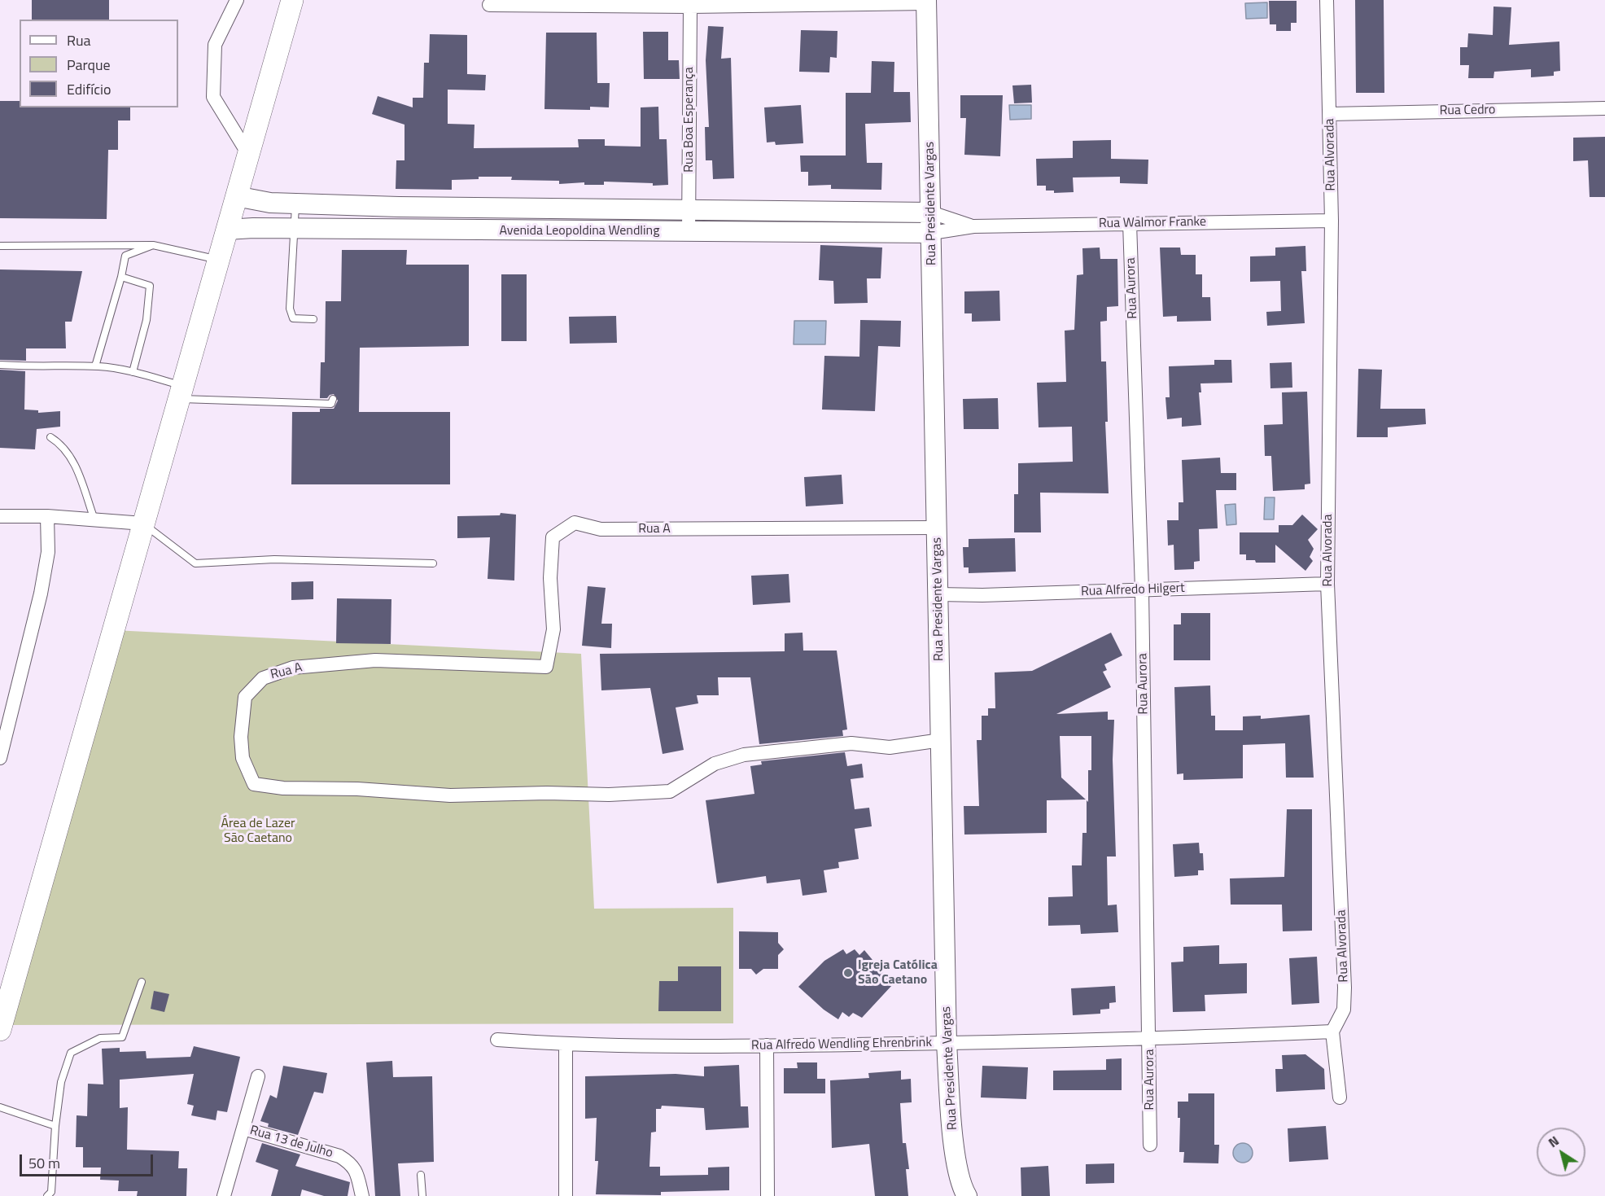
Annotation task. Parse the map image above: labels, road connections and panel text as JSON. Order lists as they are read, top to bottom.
{
  "streets": {
    "street": [
      "Rua Cedro",
      "Rua Boa Esperança",
      "Rua Alvorada",
      "Rua Presidente Vargas",
      "Rua Walmor Franke",
      "Avenida Leopoldina Wendling",
      "Rua Aurora",
      "Rua A",
      "Rua Alfredo Hilgert",
      "Rua Alfredo Wendling Ehrenbrink",
      "Rua 13 de Julho"
    ]
  },
  "crossings": [
    ["Rua Cedro", "Rua Alvorada"],
    ["Rua Boa Esperança", "Avenida Leopoldina Wendling"],
    ["Rua Alvorada", "Rua Walmor Franke"],
    ["Rua Alvorada", "Rua Alfredo Hilgert"],
    ["Rua Alvorada", "Rua Alfredo Wendling Ehrenbrink"],
    ["Rua Presidente Vargas", "Rua Walmor Franke"],
    ["Rua Presidente Vargas", "Avenida Leopoldina Wendling"],
    ["Rua Presidente Vargas", "Rua A"],
    ["Rua Presidente Vargas", "Rua Alfredo Hilgert"],
    ["Rua Presidente Vargas", "Rua Alfredo Wendling Ehrenbrink"],
    ["Rua Walmor Franke", "Avenida Leopoldina Wendling"],
    ["Rua Walmor Franke", "Rua Aurora"],
    ["Rua Aurora", "Rua Alfredo Hilgert"],
    ["Rua Aurora", "Rua Alfredo Wendling Ehrenbrink"]
  ],
  "parks": ["Área de Lazer São Caetano"],
  "places": ["Igreja Católica São Caetano"],
  "legend": ["Rua", "Parque", "Edifício"],
  "scale_bar": "50 m",
  "north": "top left"
}
